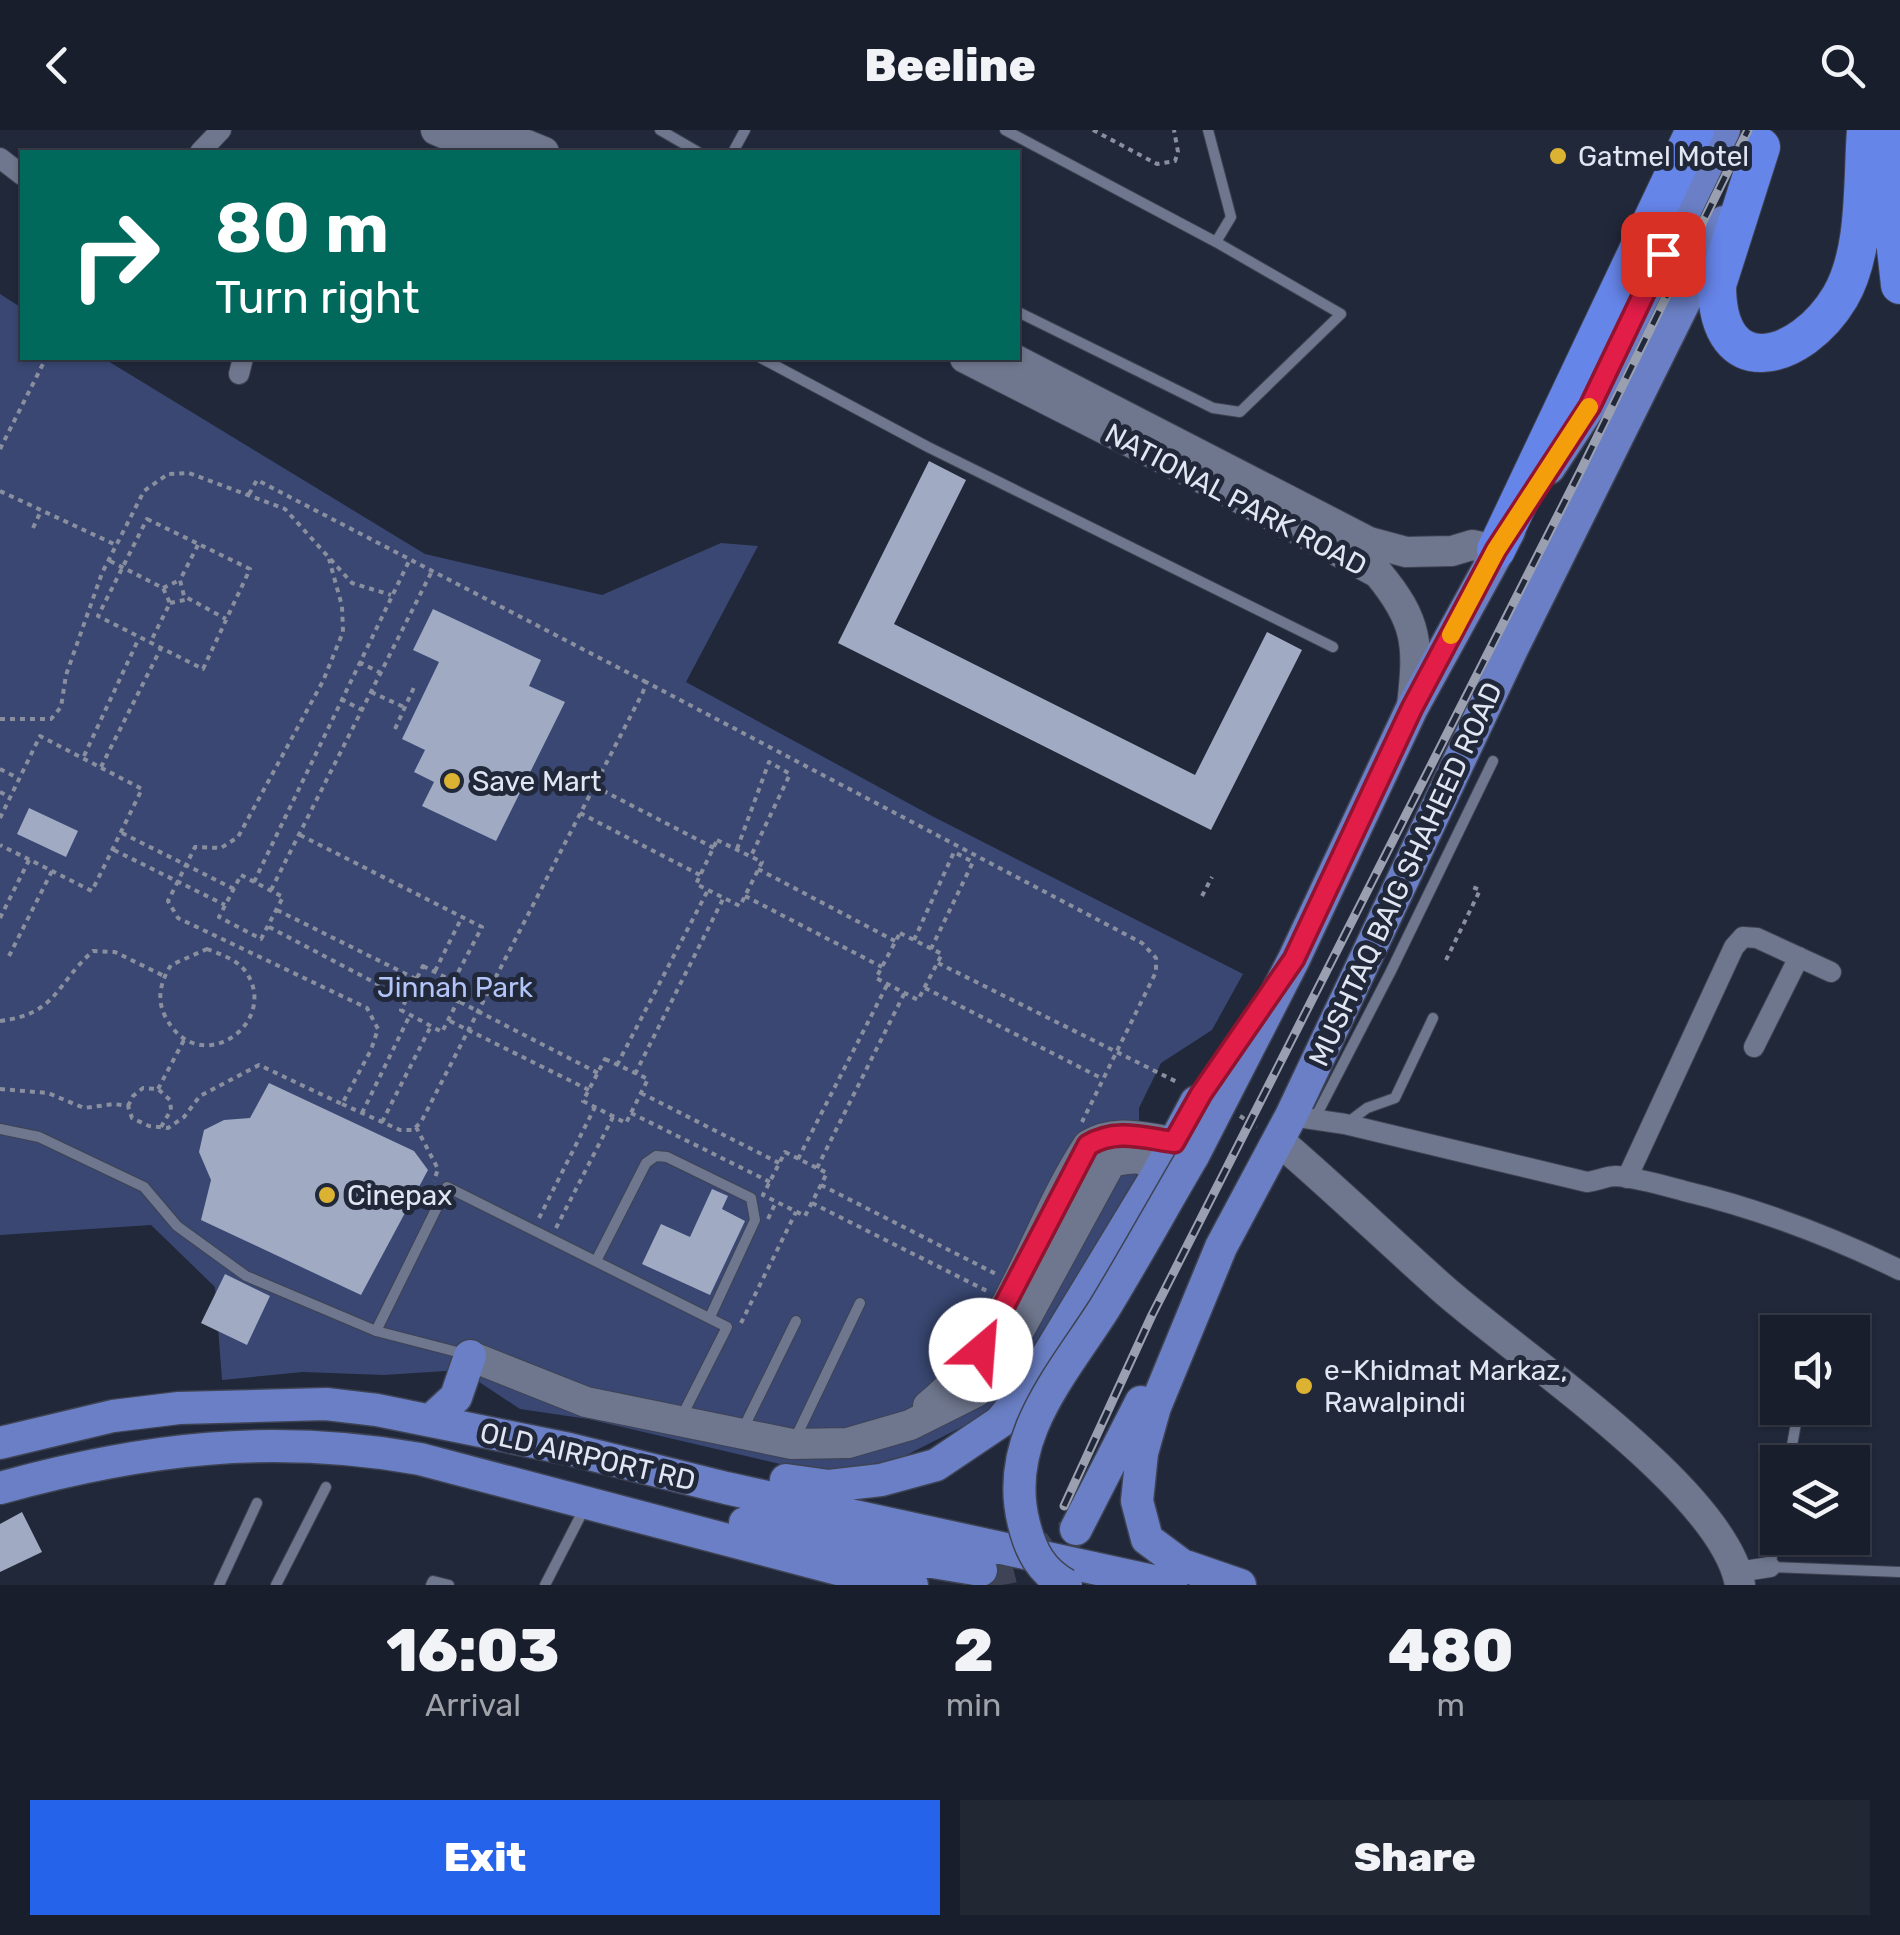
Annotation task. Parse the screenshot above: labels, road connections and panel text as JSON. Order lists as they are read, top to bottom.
{
  "streets": {
    "main road": ["MUSHTAQ BAIG SHAHEED ROAD", "OLD AIRPORT RD"],
    "street": ["NATIONAL PARK ROAD"]
  },
  "parks": ["Jinnah Park"],
  "places": [
    "Gatmel Motel",
    "Save Mart",
    "Cinepax",
    "e-Khidmat Markaz, Rawalpindi"
  ],
  "page": {
    "header": "Beeline",
    "turn": ["80 m", "Turn right"],
    "eta": [
      "16:03",
      "Arrival",
      "2",
      "min",
      "480",
      "m"
    ],
    "buttons": ["Exit", "Share"]
  }
}
